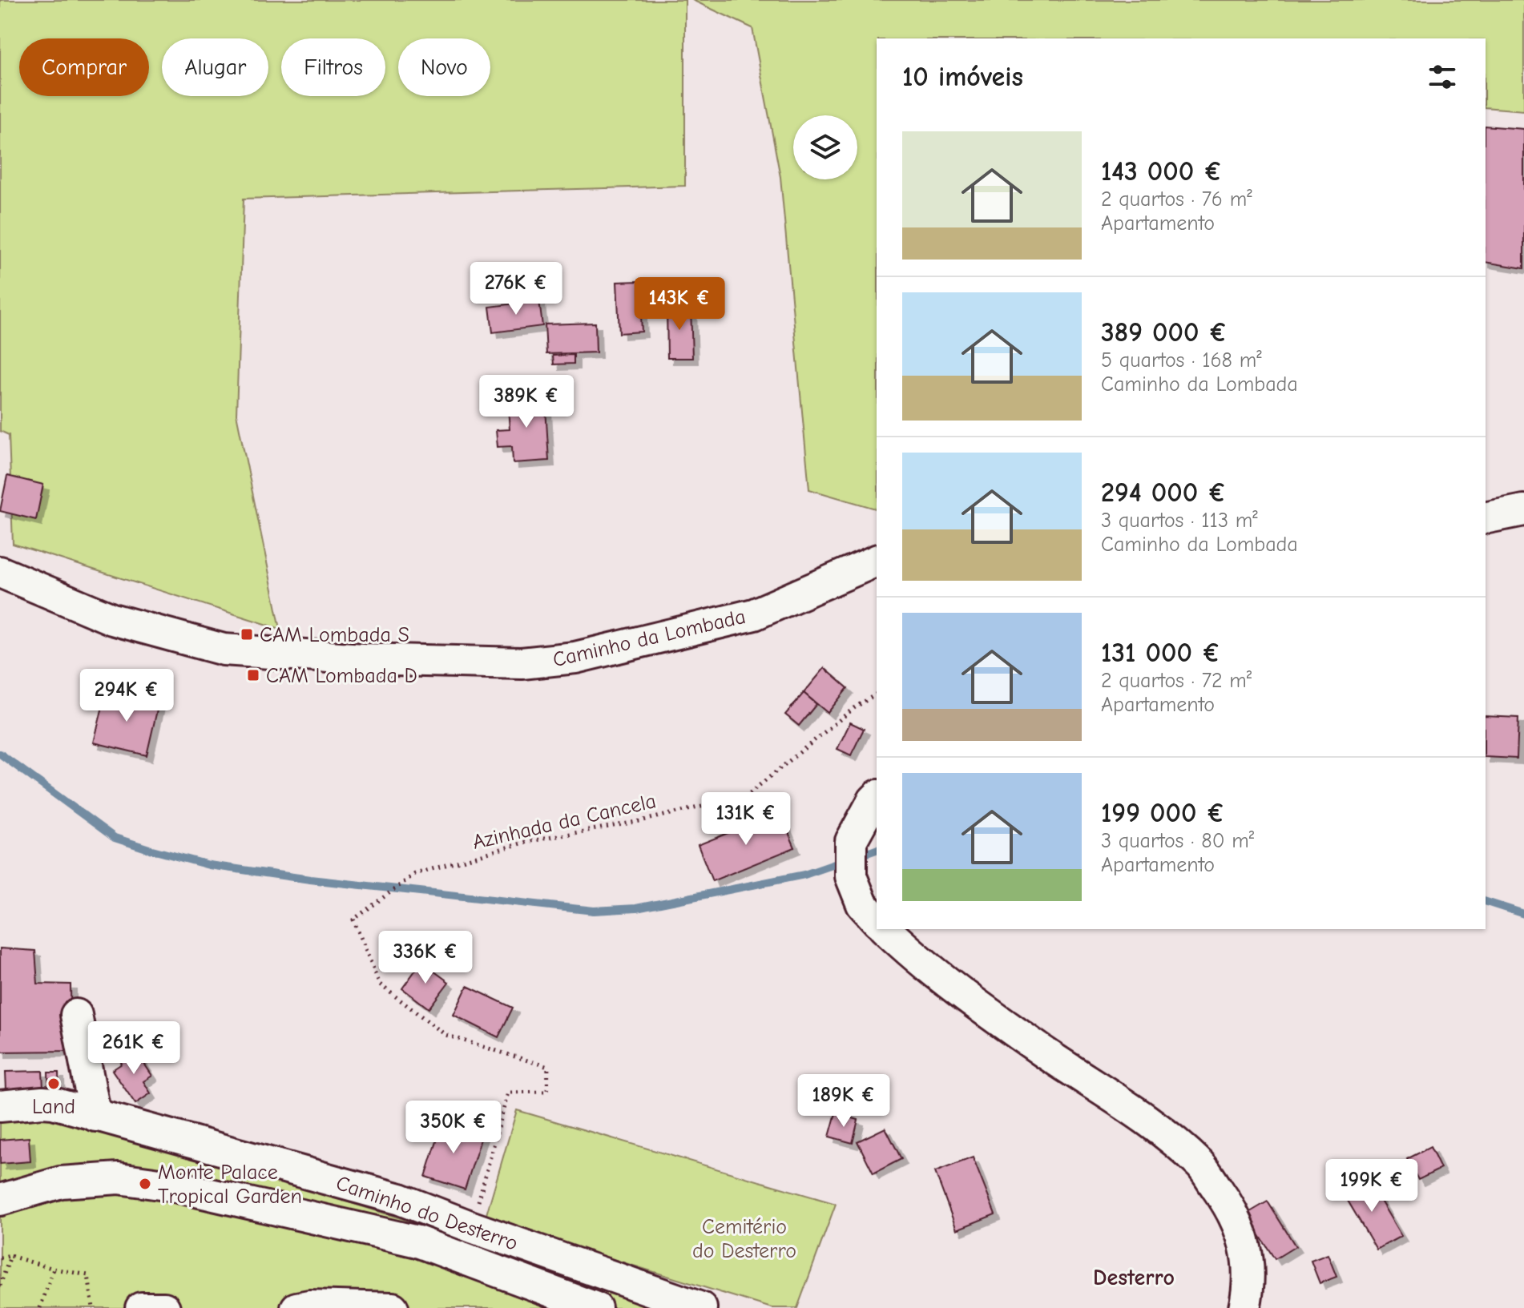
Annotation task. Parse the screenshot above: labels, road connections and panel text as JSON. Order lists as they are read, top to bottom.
{
  "streets": {
    "street": ["Caminho da Lombada", "Caminho do Desterro"],
    "path": ["Azinhada da Cancela"]
  },
  "crossings": [
    ["Azinhada da Cancela", "Caminho do Desterro"]
  ],
  "districts": ["Desterro"],
  "parks": ["Cemitério do Desterro"],
  "places": {
    "transit": ["CAM Lombada S", "CAM Lombada D"],
    "other": ["Land", "Monte Palace Tropical Garden"]
  },
  "page": {
    "chip": [
      "Comprar",
      "Alugar",
      "Filtros",
      "Novo"
    ],
    "heading": "10 imóveis",
    "list": [
      {
        "name": "143 000 €",
        "note": "2 quartos · 76 m² · Apartamento"
      },
      {
        "name": "389 000 €",
        "note": "5 quartos · 168 m² · Caminho da Lombada"
      },
      {
        "name": "294 000 €",
        "note": "3 quartos · 113 m² · Caminho da Lombada"
      },
      {
        "name": "131 000 €",
        "note": "2 quartos · 72 m² · Apartamento"
      },
      {
        "name": "199 000 €",
        "note": "3 quartos · 80 m² · Apartamento"
      }
    ],
    "price": [
      "276K €",
      "143K €",
      "389K €",
      "294K €",
      "131K €",
      "336K €",
      "261K €",
      "189K €",
      "350K €",
      "199K €"
    ]
  }
}
